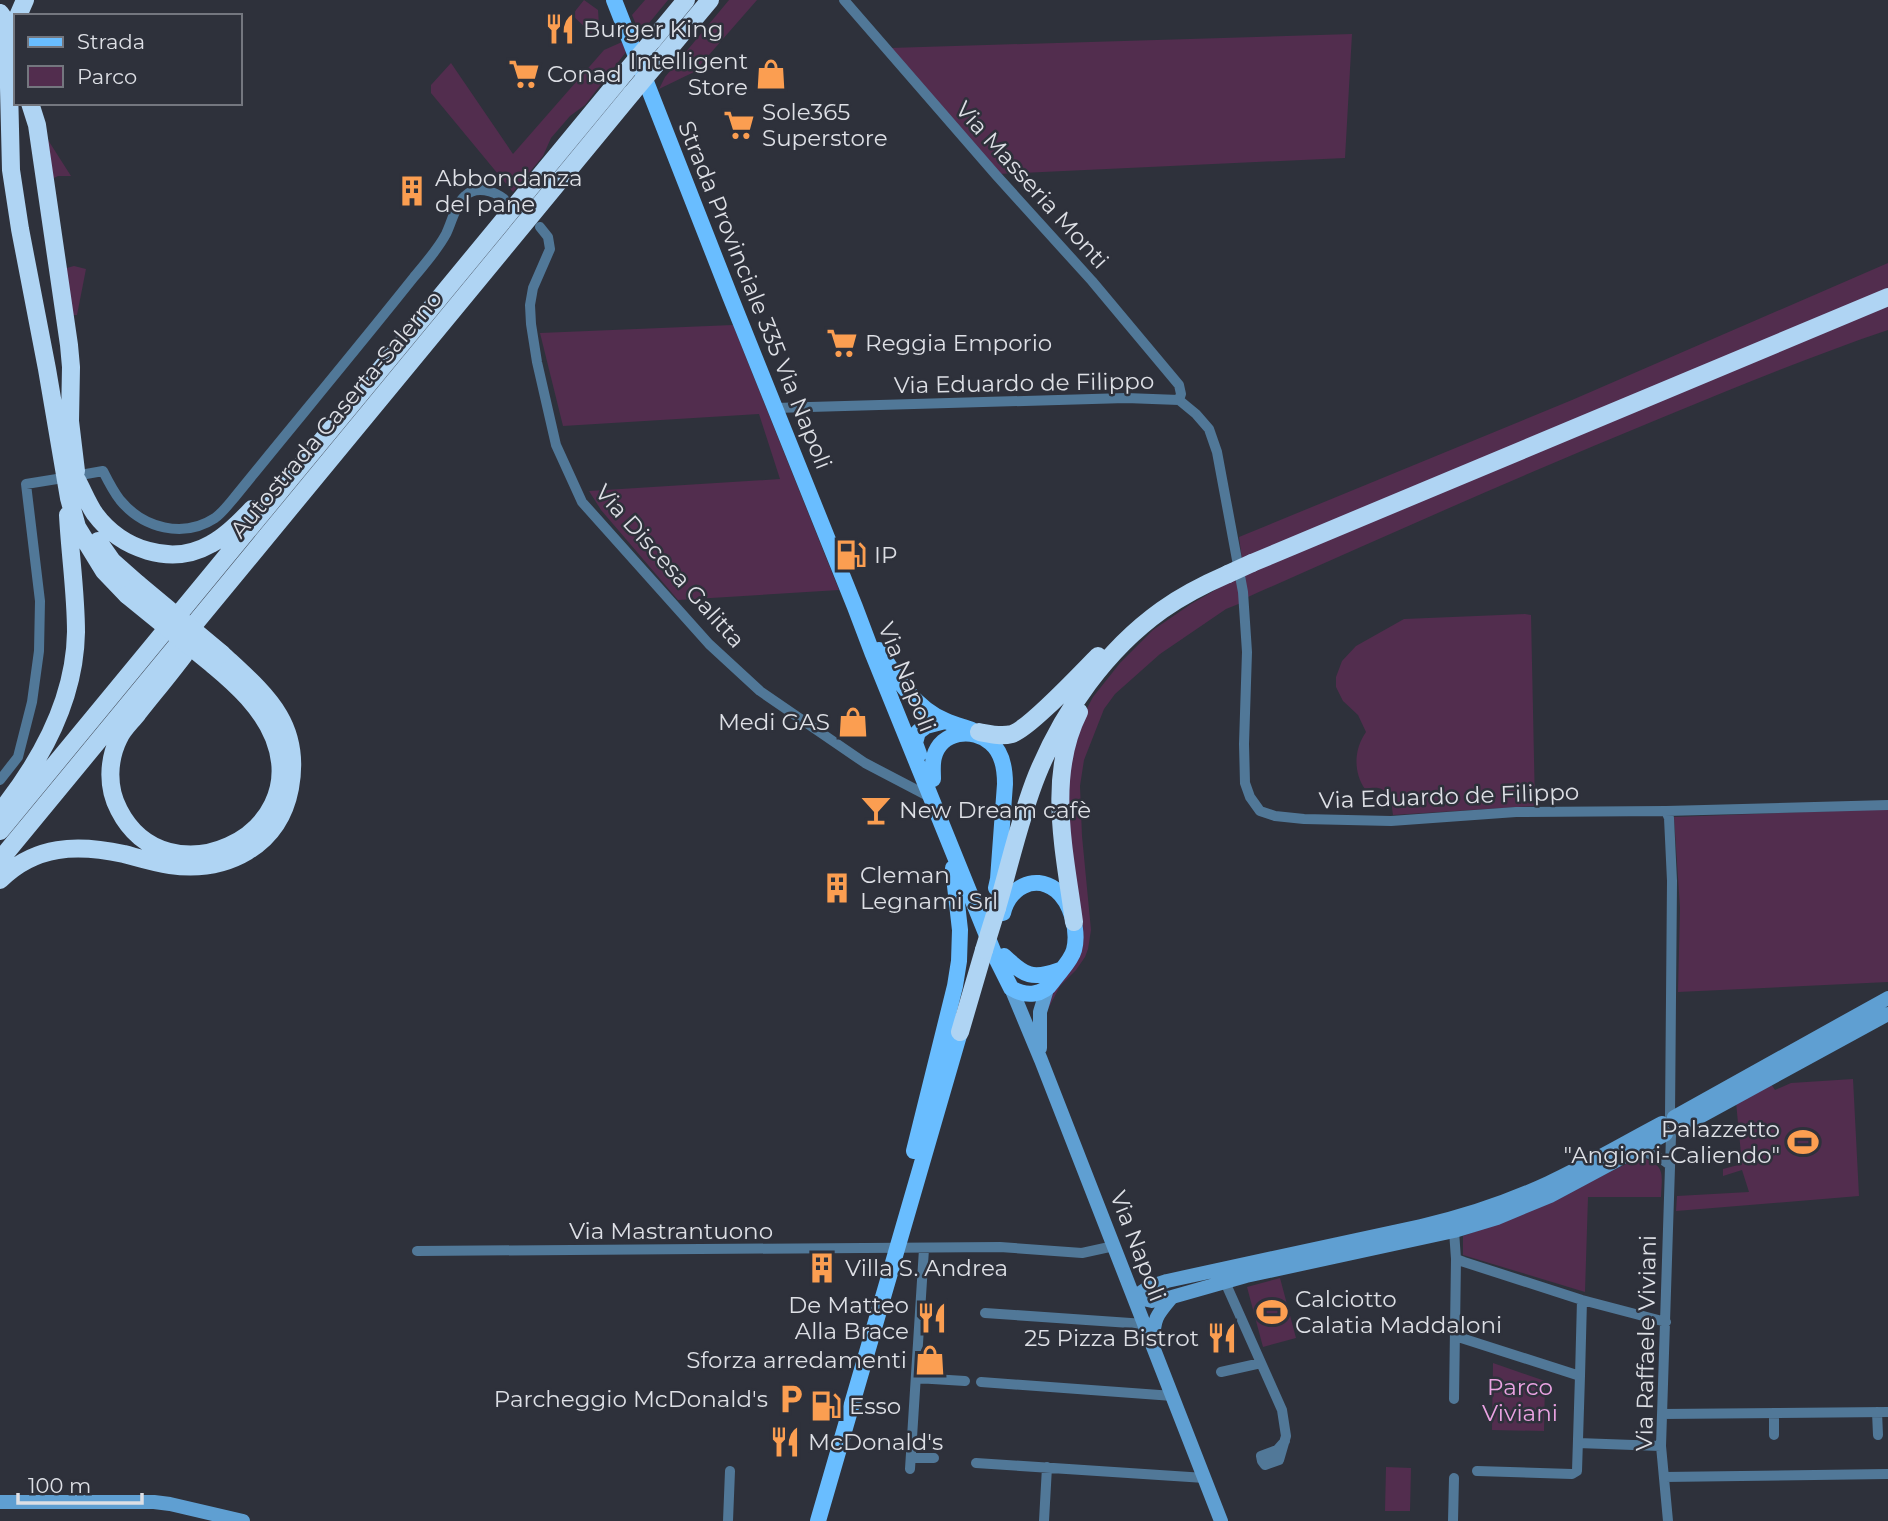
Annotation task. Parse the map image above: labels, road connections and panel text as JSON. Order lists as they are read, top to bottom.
{
  "streets": {
    "highway": ["Autostrada Caserta-Salerno"],
    "main road": ["Strada Provinciale 335 Via Napoli", "Via Napoli"],
    "street": [
      "Via Masseria Monti",
      "Via Eduardo de Filippo",
      "Via Discesa Galitta",
      "Via Mastrantuono",
      "Via Raffaele Viviani"
    ]
  },
  "crossings": [
    ["Via Masseria Monti", "Via Eduardo de Filippo"],
    ["Strada Provinciale 335 Via Napoli", "Via Eduardo de Filippo"],
    ["Strada Provinciale 335 Via Napoli", "Via Napoli"],
    ["Via Discesa Galitta", "Via Napoli"],
    ["Via Napoli", "Via Mastrantuono"]
  ],
  "parks": ["Parco Viviani"],
  "places": {
    "restaurant": [
      "Burger King",
      "De Matteo Alla Brace",
      "25 Pizza Bistrot",
      "McDonald's"
    ],
    "supermarket": ["Conad", "Sole365 Superstore", "Reggia Emporio"],
    "shop": ["Intelligent Store", "Medi GAS", "Sforza arredamenti"],
    "building": ["Abbondanza del pane", "Cleman Legnami Srl", "Villa S. Andrea"],
    "fuel station": ["IP", "Esso"],
    "bar": ["New Dream cafè"],
    "sports": ["Palazzetto \"Angioni-Caliendo\"", "Calciotto Calatia Maddaloni"],
    "parking": ["Parcheggio McDonald's"]
  },
  "legend": ["Strada", "Parco"],
  "scale_bar": "100 m"
}
